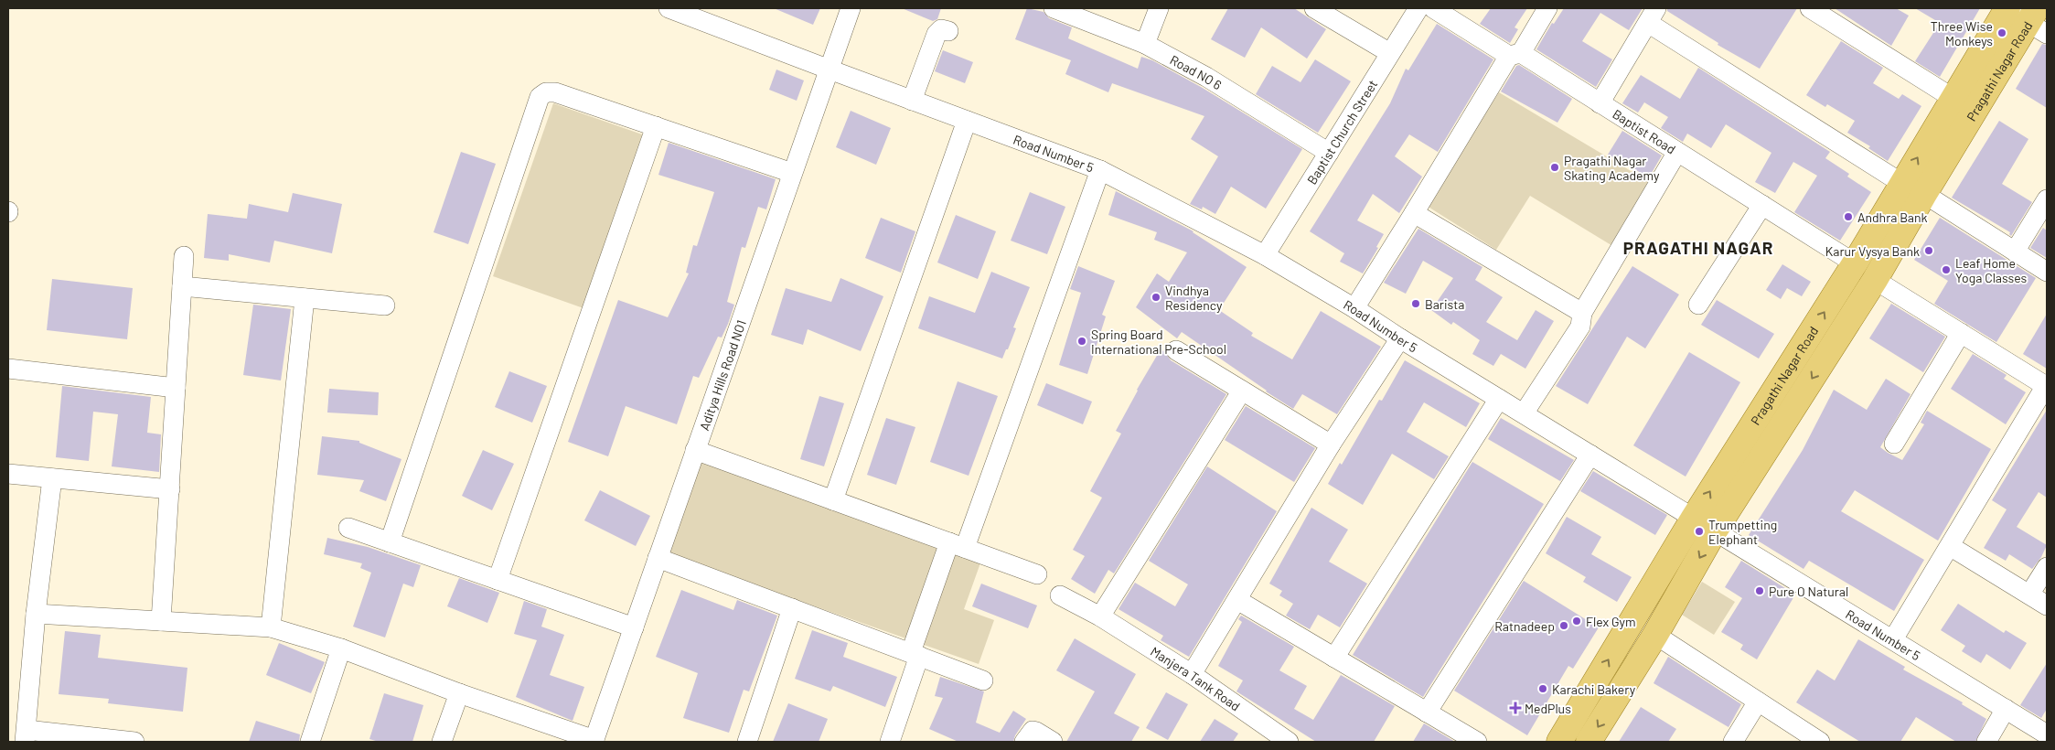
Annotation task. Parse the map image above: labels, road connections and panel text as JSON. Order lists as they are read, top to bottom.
{
  "streets": {
    "main road": ["Pragathi Nagar Road"],
    "street": [
      "Road NO 6",
      "Baptist Road",
      "Baptist Church Street",
      "Road Number 5",
      "Aditya Hills Road NO1",
      "Manjera Tank Road"
    ]
  },
  "crossings": [
    ["Pragathi Nagar Road", "Baptist Road"],
    ["Pragathi Nagar Road", "Road Number 5"],
    ["Road NO 6", "Baptist Church Street"],
    ["Baptist Church Street", "Road Number 5"],
    ["Road Number 5", "Aditya Hills Road NO1"]
  ],
  "districts": ["PRAGATHI NAGAR"],
  "places": {
    "other": [
      "Three Wise Monkeys",
      "Pragathi Nagar Skating Academy",
      "Andhra Bank",
      "Karur Vysya Bank",
      "Leaf Home Yoga Classes",
      "Vindhya Residency",
      "Barista",
      "Spring Board International Pre-School",
      "Trumpetting Elephant",
      "Pure O Natural",
      "Flex Gym",
      "Ratnadeep",
      "Karachi Bakery"
    ],
    "health": ["MedPlus"]
  }
}
